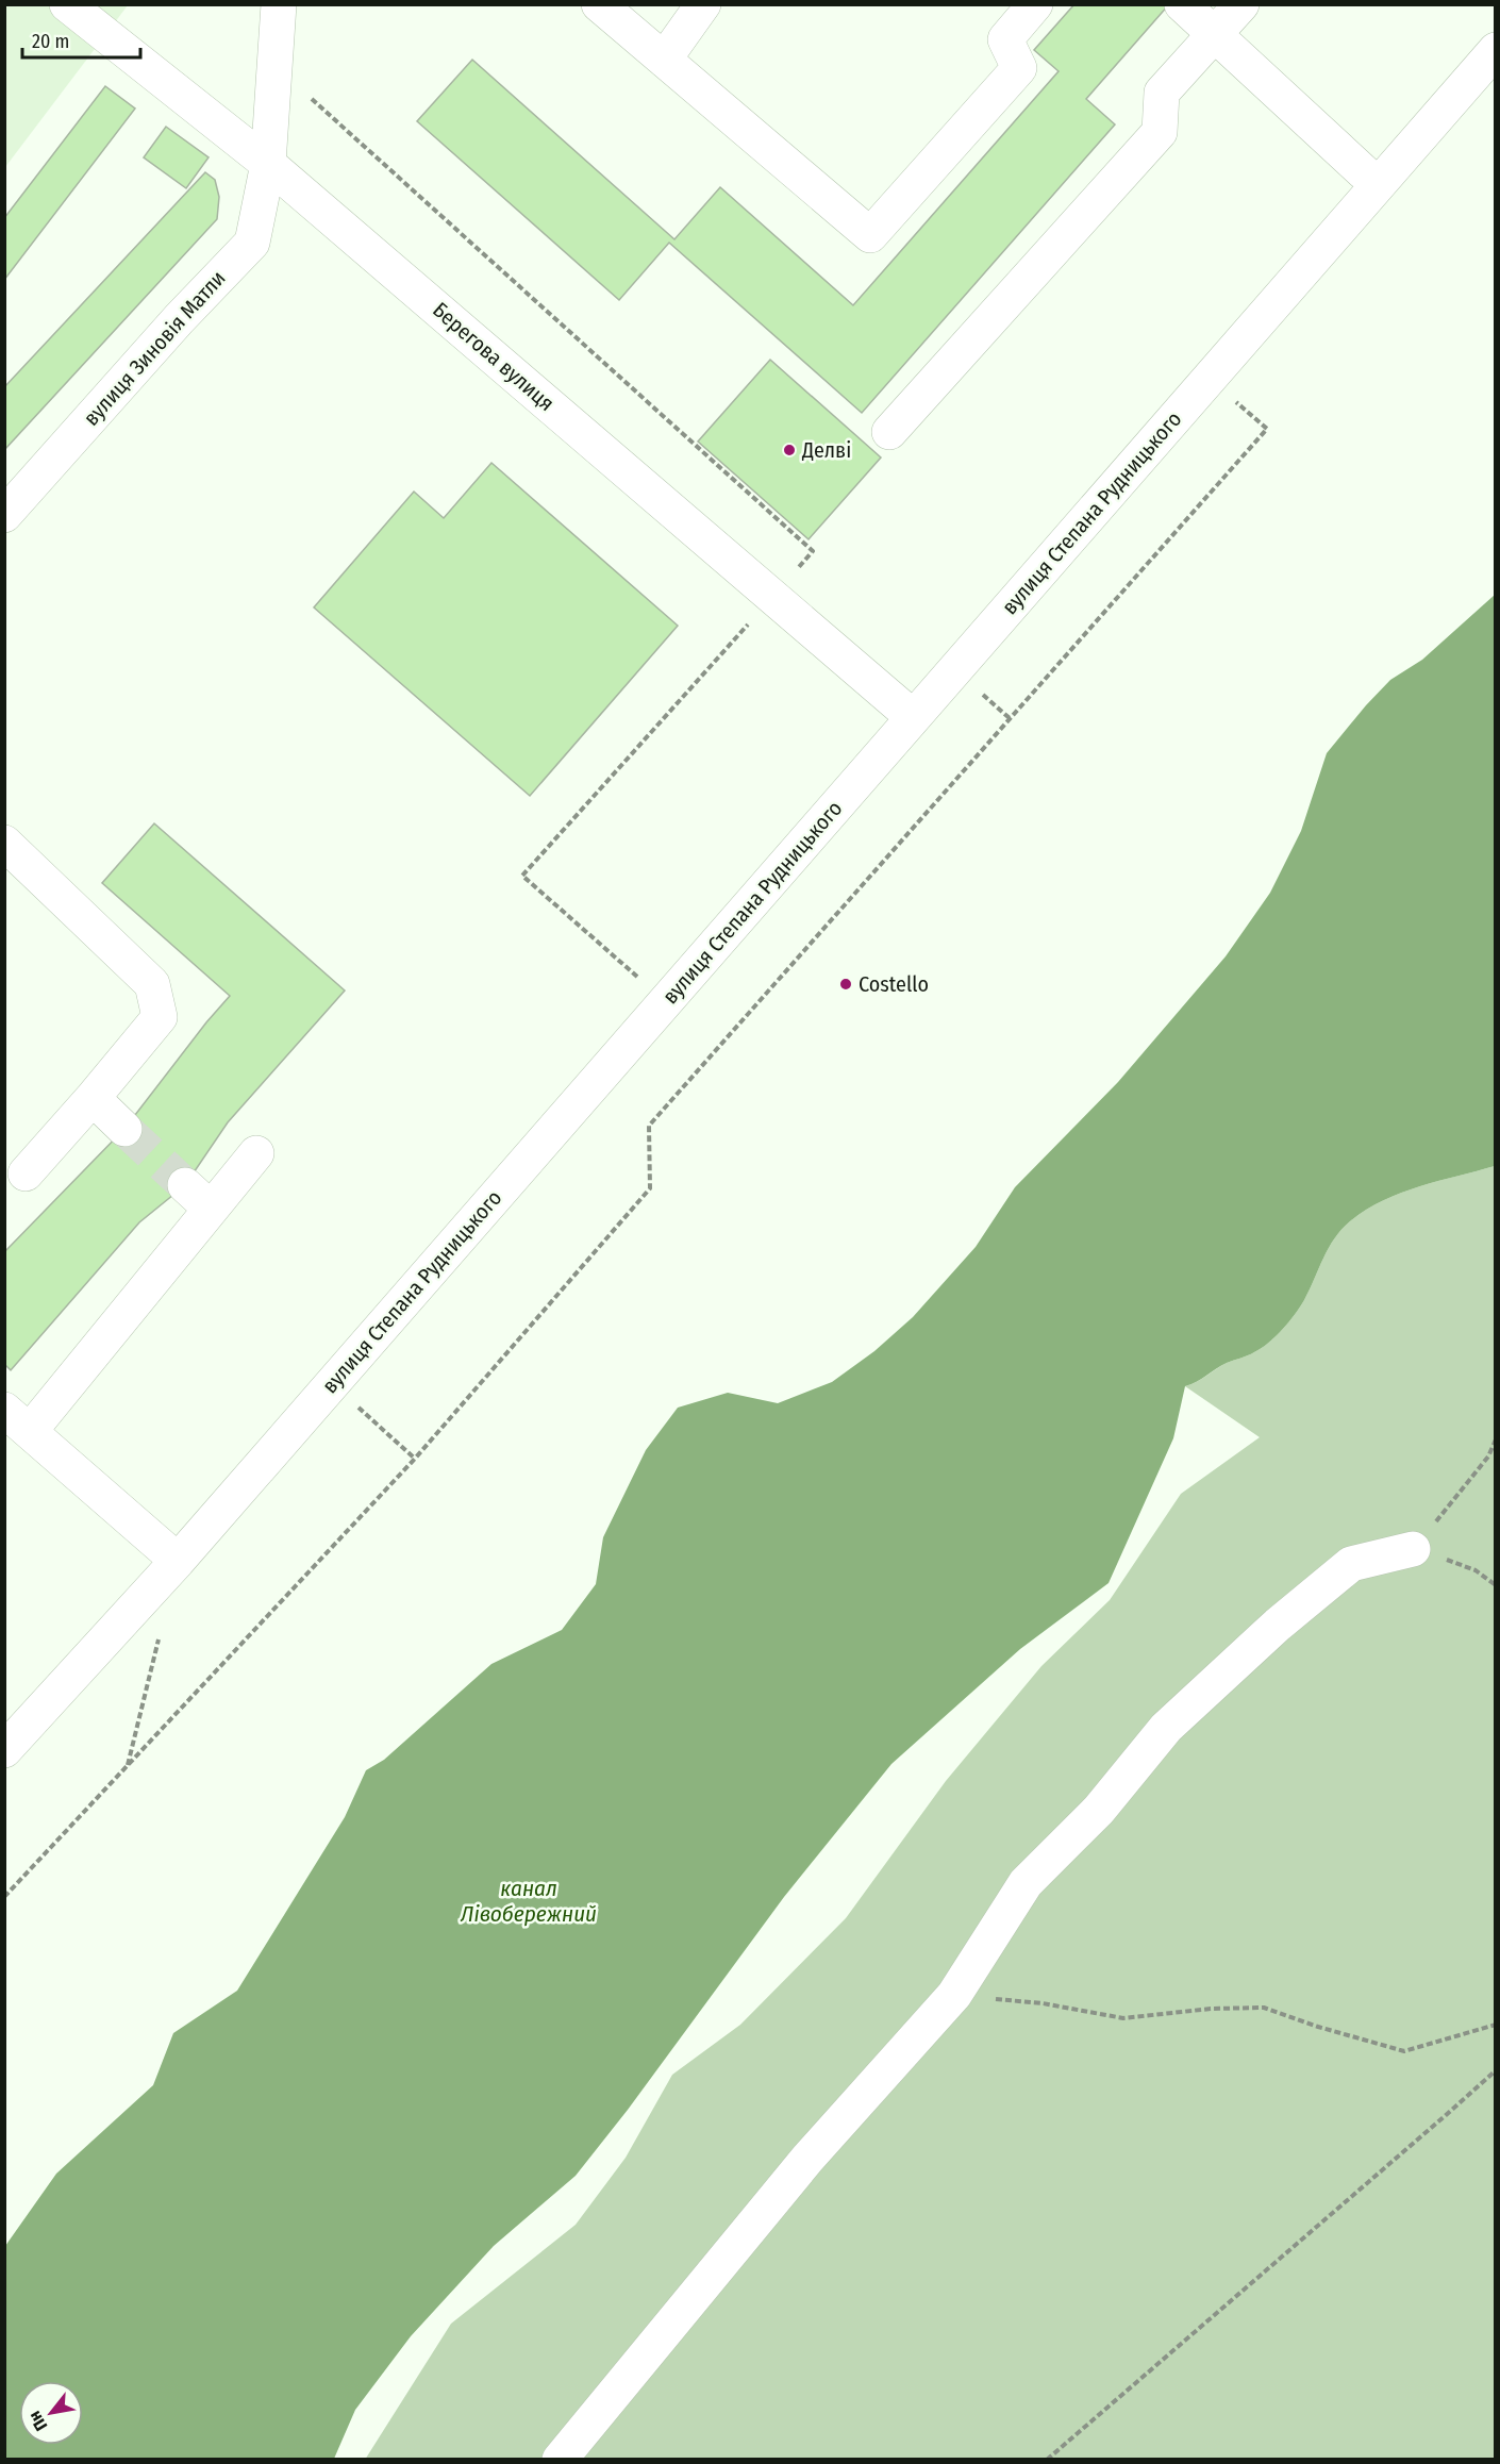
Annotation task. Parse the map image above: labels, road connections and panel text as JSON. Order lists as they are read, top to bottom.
{
  "streets": {
    "street": ["вулиця Зиновія Матли", "Берегова вулиця", "вулиця Степана Рудницького"]
  },
  "crossings": [
    ["вулиця Зиновія Матли", "Берегова вулиця"],
    ["Берегова вулиця", "вулиця Степана Рудницького"]
  ],
  "water": ["канал Лівобережний"],
  "places": ["Делві", "Costello"],
  "scale_bar": "20 m",
  "north": "bottom left"
}
